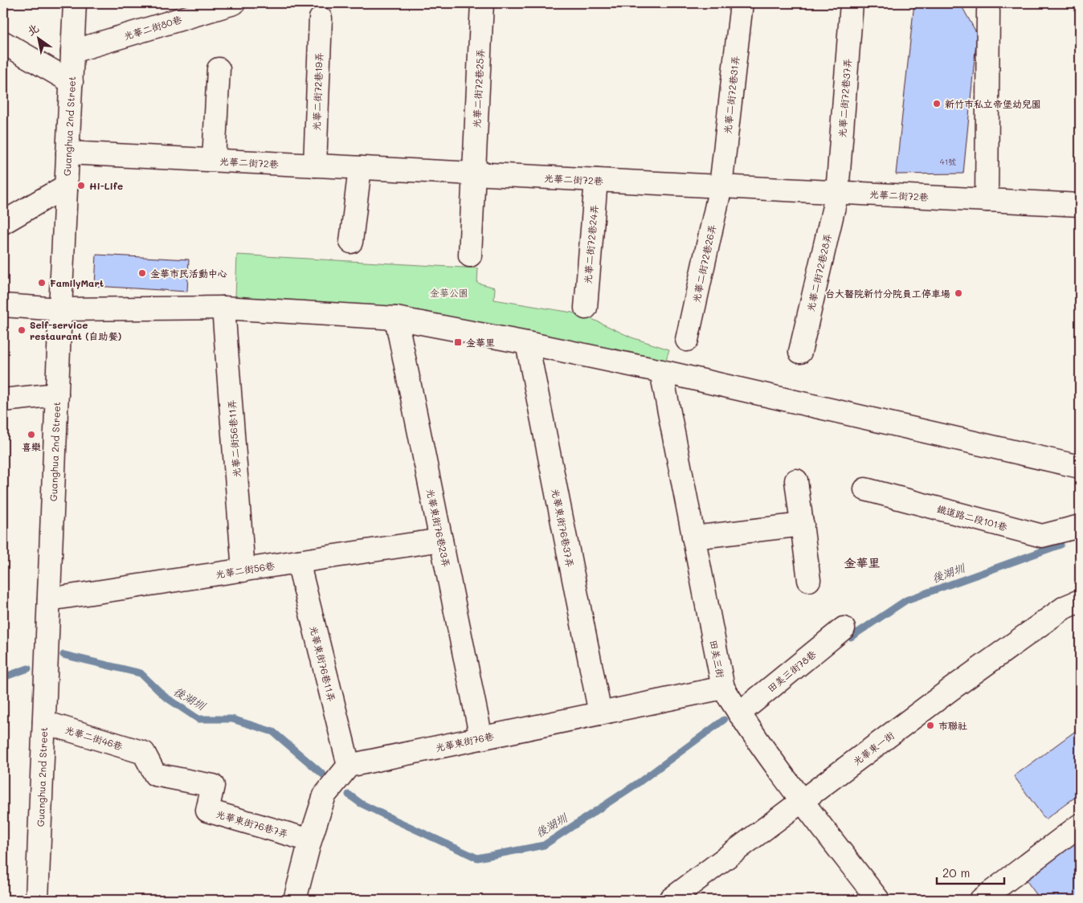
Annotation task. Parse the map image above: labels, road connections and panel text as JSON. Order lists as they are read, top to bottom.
{
  "streets": {
    "street": [
      "光華二街80巷",
      "光華二街72巷25弄",
      "光華二街72巷19弄",
      "光華二街72巷31弄",
      "光華二街72巷37弄",
      "Guanghua 2nd Street",
      "光華二街72巷",
      "光華二街72巷24弄",
      "光華二街72巷26弄",
      "光華二街72巷28弄",
      "光華二街56巷11弄",
      "鐵道路二段101巷",
      "光華東街76巷23弄",
      "光華東街76巷37弄",
      "光華二街56巷",
      "田美三街",
      "光華東街76巷11弄",
      "田美三街78巷",
      "光華二街46巷",
      "光華東街76巷",
      "光華東一街",
      "光華東街76巷7弄"
    ]
  },
  "crossings": [
    ["光華二街80巷", "Guanghua 2nd Street"],
    ["光華二街72巷25弄", "光華二街72巷"],
    ["光華二街72巷19弄", "光華二街72巷"],
    ["光華二街72巷31弄", "光華二街72巷"],
    ["光華二街72巷31弄", "光華二街72巷26弄"],
    ["光華二街72巷37弄", "光華二街72巷"],
    ["光華二街72巷37弄", "光華二街72巷28弄"],
    ["Guanghua 2nd Street", "光華二街72巷"],
    ["Guanghua 2nd Street", "光華二街56巷"],
    ["Guanghua 2nd Street", "光華二街46巷"],
    ["光華二街72巷", "光華二街72巷24弄"],
    ["光華二街72巷", "光華二街72巷26弄"],
    ["光華二街72巷", "光華二街72巷28弄"],
    ["光華二街56巷11弄", "光華二街56巷"],
    ["光華東街76巷23弄", "光華二街56巷"],
    ["光華東街76巷23弄", "光華東街76巷"],
    ["光華東街76巷37弄", "光華東街76巷"],
    ["光華二街56巷", "光華東街76巷11弄"],
    ["田美三街", "田美三街78巷"],
    ["田美三街", "光華東街76巷"],
    ["田美三街", "光華東一街"],
    ["光華東街76巷11弄", "光華東街76巷"],
    ["光華二街46巷", "光華東街76巷7弄"]
  ],
  "districts": ["金華里"],
  "water": ["後湖圳"],
  "parks": ["金華公園"],
  "places": {
    "other": [
      "新竹市私立帝堡幼兒園",
      "Hi-Life",
      "金華市民活動中心",
      "FamilyMart",
      "台大醫院新竹分院員工停車場",
      "Self-service restaurant (自助餐)",
      "喜欒",
      "市聯社"
    ],
    "transit": ["金華里"]
  },
  "house_numbers": ["41號"],
  "scale_bar": "20 m",
  "north": "top left"
}
